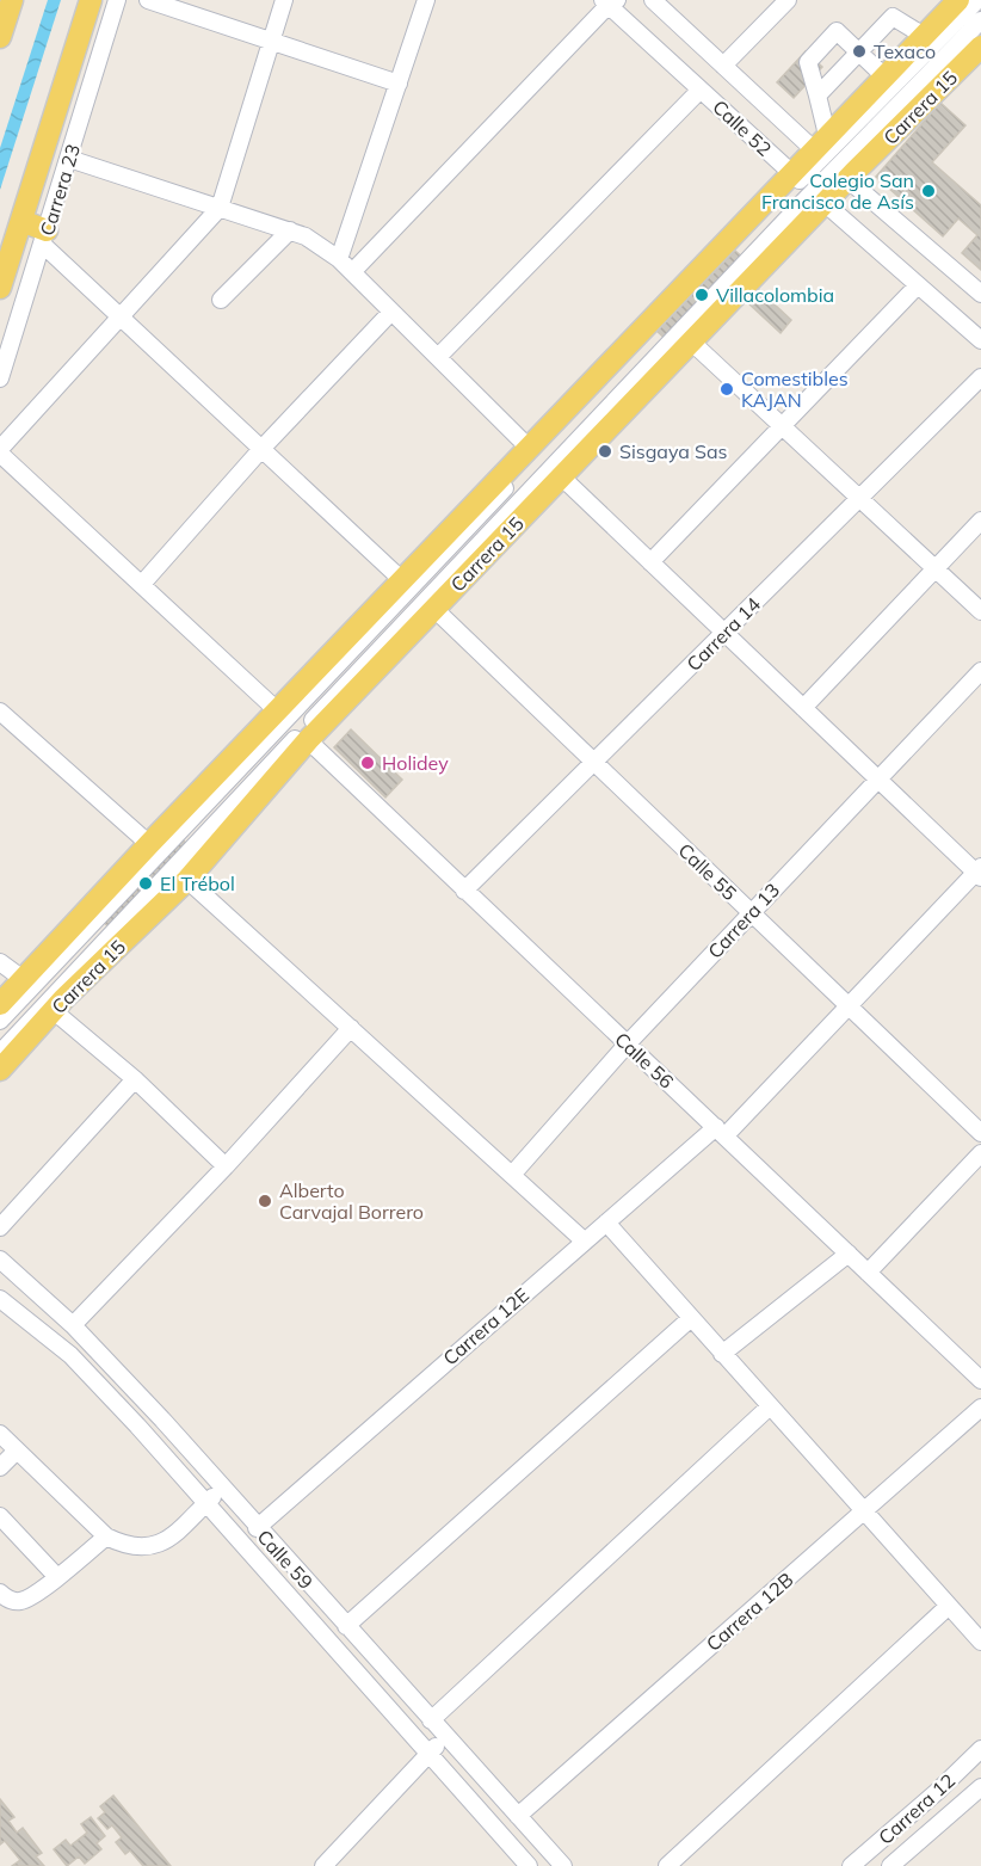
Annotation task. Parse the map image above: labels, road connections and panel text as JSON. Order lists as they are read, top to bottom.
{
  "streets": {
    "main road": ["Carrera 15"],
    "street": [
      "Calle 52",
      "Carrera 23",
      "Carrera 14",
      "Calle 55",
      "Carrera 13",
      "Calle 56",
      "Carrera 12E",
      "Calle 59",
      "Carrera 12B",
      "Carrera 12"
    ]
  },
  "crossings": [
    ["Carrera 15", "Calle 52"],
    ["Carrera 15", "Calle 55"],
    ["Carrera 15", "Calle 56"],
    ["Carrera 14", "Calle 55"],
    ["Carrera 14", "Calle 56"],
    ["Calle 55", "Carrera 13"],
    ["Calle 55", "Carrera 12E"],
    ["Carrera 13", "Calle 56"],
    ["Calle 56", "Carrera 12E"],
    ["Carrera 12E", "Calle 59"],
    ["Calle 59", "Carrera 12B"]
  ],
  "places": [
    "Texaco",
    "Colegio San Francisco de Asís",
    "Villacolombia",
    "Comestibles KAJAN",
    "Sisgaya Sas",
    "Holidey",
    "El Trébol",
    "Alberto Carvajal Borrero"
  ]
}
